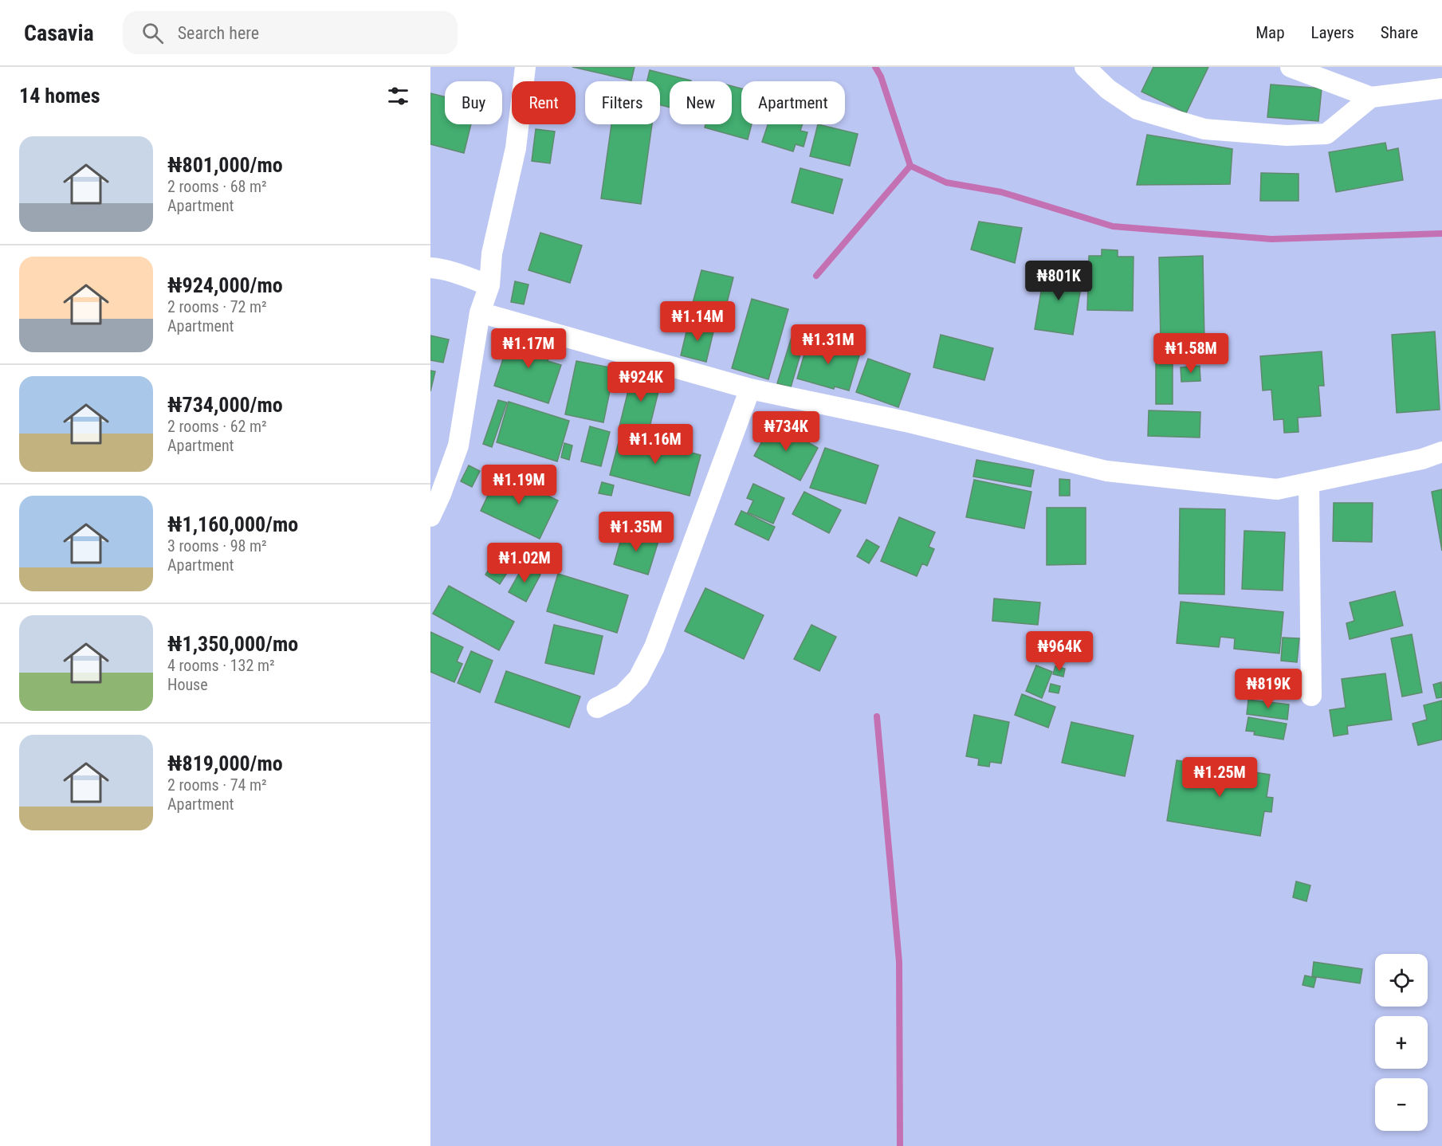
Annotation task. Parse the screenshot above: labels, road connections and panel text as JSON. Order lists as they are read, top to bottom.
{
  "page": {
    "header": "Casavia",
    "search": "Search here",
    "nav": ["Map", "Layers", "Share"],
    "heading": "14 homes",
    "chip": [
      "Buy",
      "Rent",
      "Filters",
      "New",
      "Apartment"
    ],
    "list": [
      {
        "name": "₦801,000/mo",
        "note": "2 rooms · 68 m² · Apartment"
      },
      {
        "name": "₦924,000/mo",
        "note": "2 rooms · 72 m² · Apartment"
      },
      {
        "name": "₦734,000/mo",
        "note": "2 rooms · 62 m² · Apartment"
      },
      {
        "name": "₦1,160,000/mo",
        "note": "3 rooms · 98 m² · Apartment"
      },
      {
        "name": "₦1,350,000/mo",
        "note": "4 rooms · 132 m² · House"
      },
      {
        "name": "₦819,000/mo",
        "note": "2 rooms · 74 m² · Apartment"
      }
    ],
    "price": [
      "₦801K",
      "₦1.14M",
      "₦1.31M",
      "₦1.17M",
      "₦1.58M",
      "₦924K",
      "₦734K",
      "₦1.16M",
      "₦1.19M",
      "₦1.35M",
      "₦1.02M",
      "₦964K",
      "₦819K",
      "₦1.25M"
    ],
    "map_buttons": ["+", "−"]
  }
}
